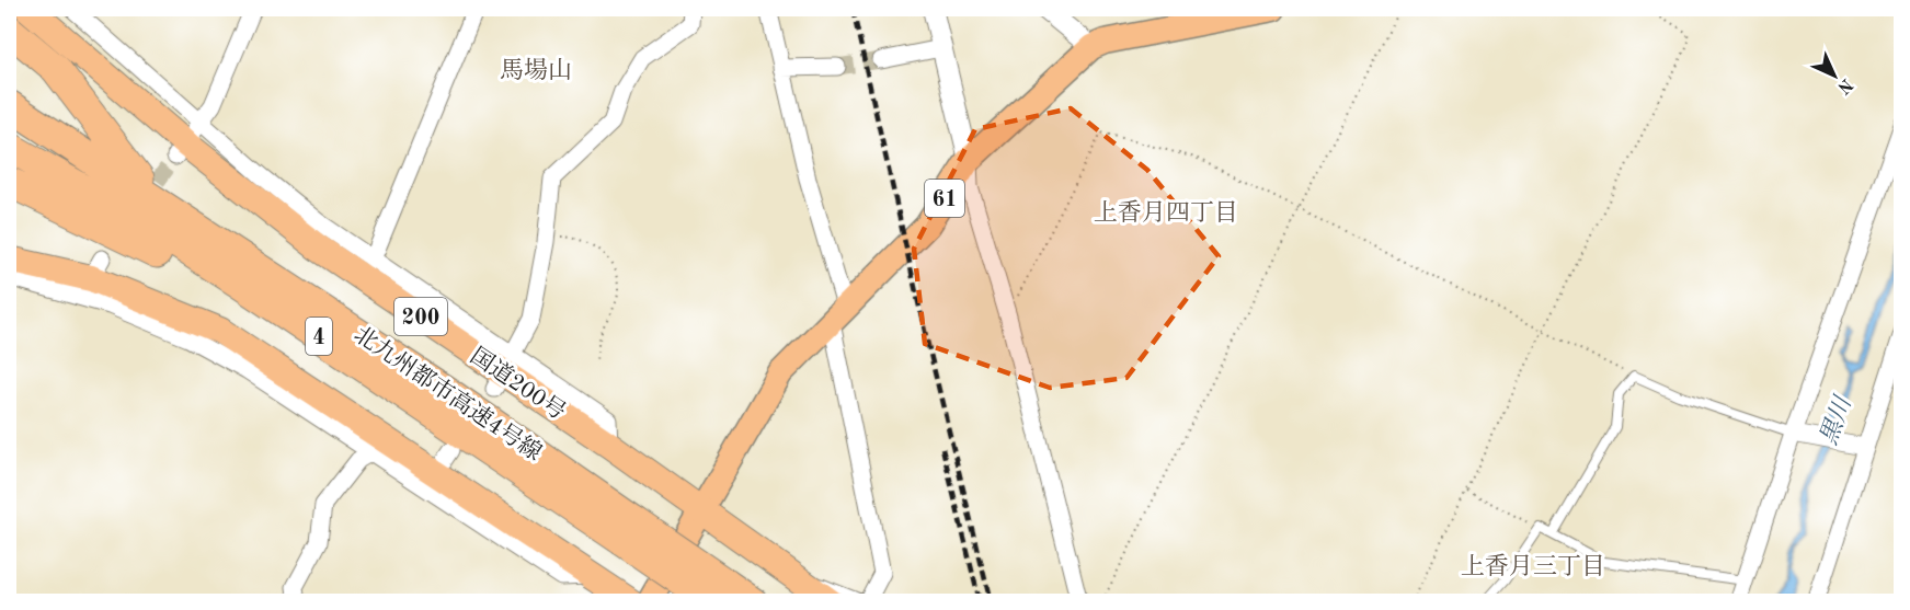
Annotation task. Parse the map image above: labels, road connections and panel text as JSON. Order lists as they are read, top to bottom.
{
  "streets": {
    "highway": [
      "200",
      "4",
      "国道200号",
      "北九州都市高速4号線"
    ],
    "main road": ["61"]
  },
  "crossings": [
    ["61", "国道200号"]
  ],
  "districts": ["馬場山", "上香月四丁目", "上香月三丁目"],
  "water": ["黒川"],
  "north": "bottom right"
}
